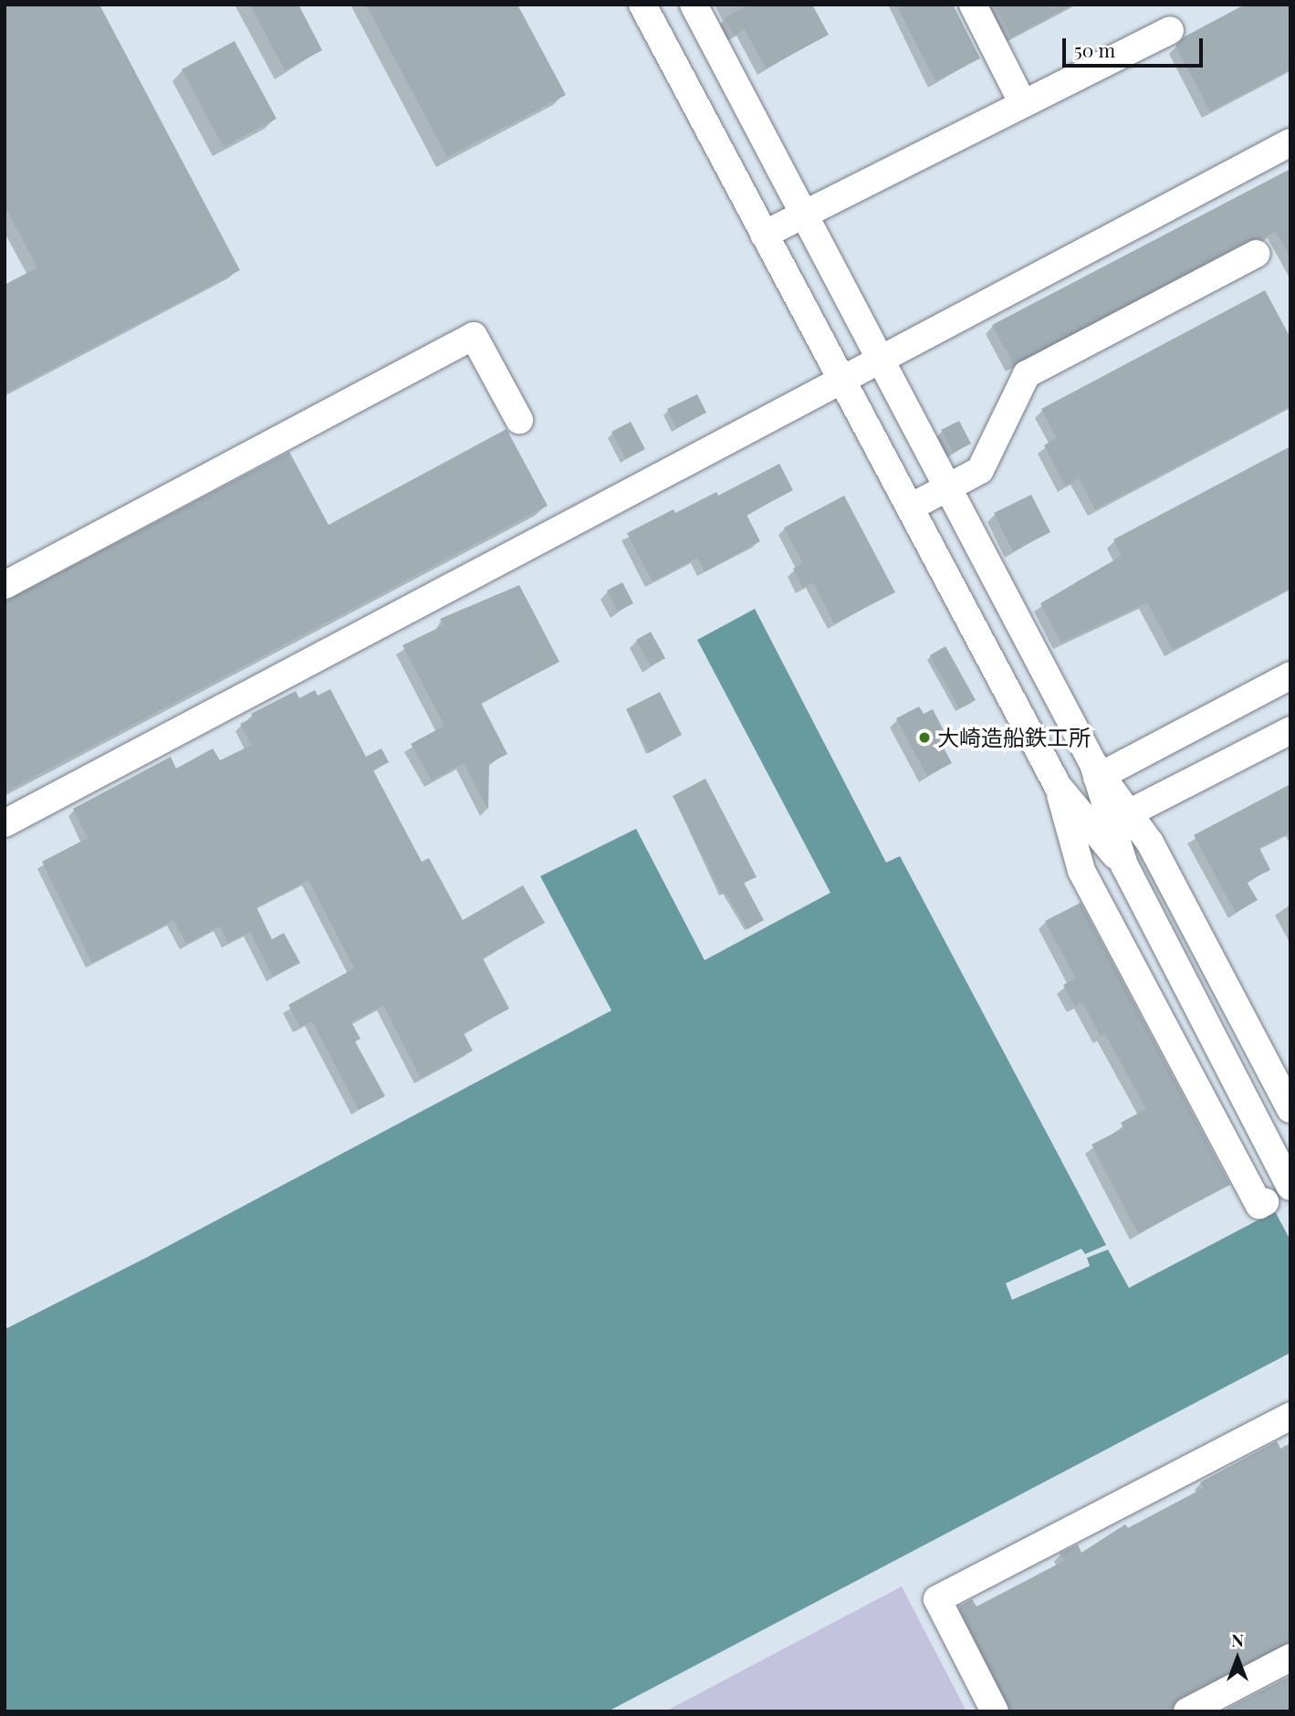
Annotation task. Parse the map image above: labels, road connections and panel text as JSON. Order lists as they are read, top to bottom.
{
  "places": ["大崎造船鉄工所"],
  "scale_bar": "50 m",
  "north": "top"
}
